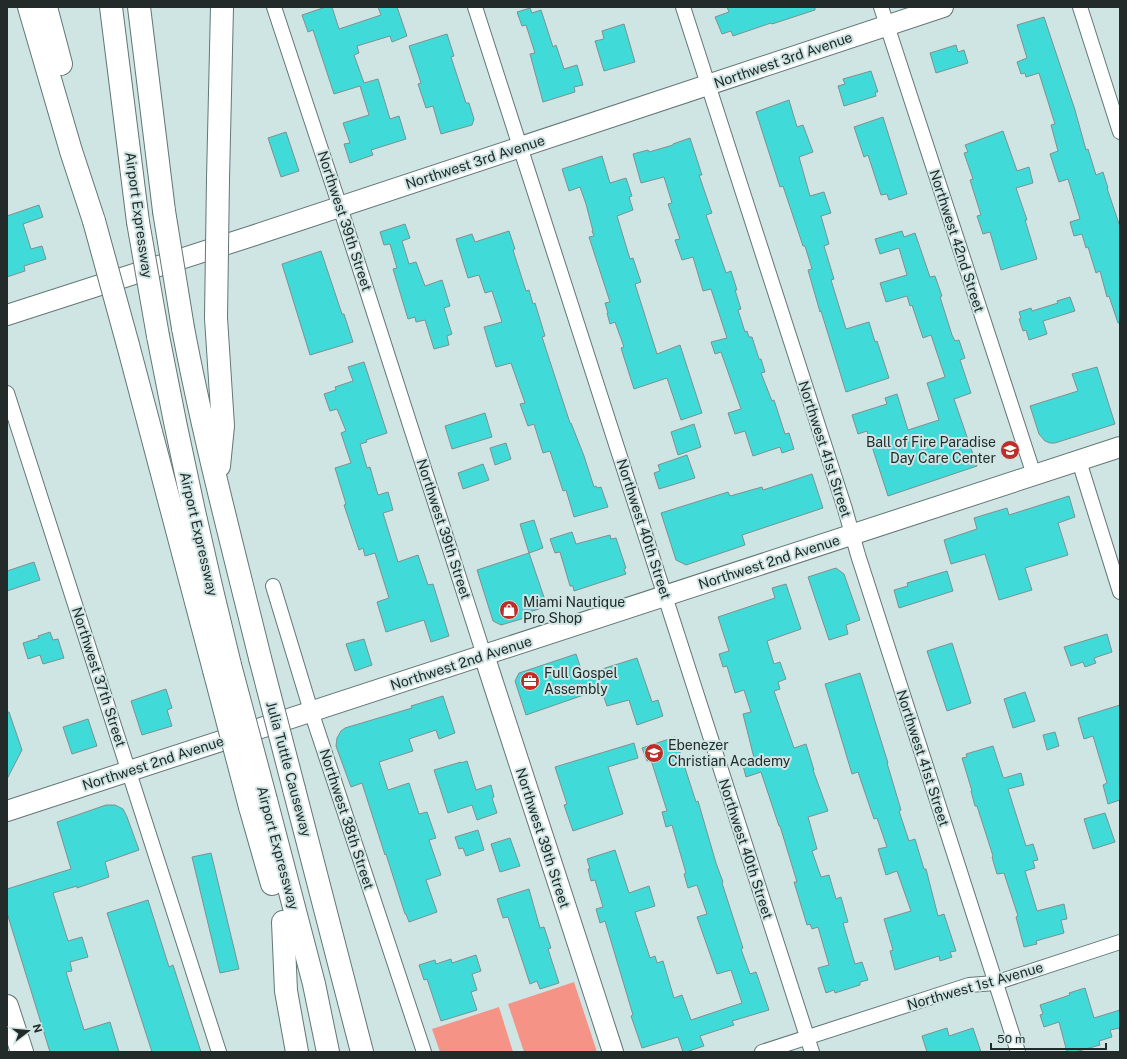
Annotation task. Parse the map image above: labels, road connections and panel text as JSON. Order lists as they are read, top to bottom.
{
  "streets": {
    "main road": ["Airport Expressway", "Julia Tuttle Causeway"],
    "street": [
      "Northwest 3rd Avenue",
      "Northwest 39th Street",
      "Northwest 42nd Street",
      "Northwest 41st Street",
      "Northwest 40th Street",
      "Northwest 2nd Avenue",
      "Northwest 37th Street",
      "Northwest 38th Street",
      "Northwest 1st Avenue"
    ]
  },
  "crossings": [
    ["Northwest 3rd Avenue", "Northwest 39th Street"],
    ["Northwest 3rd Avenue", "Northwest 42nd Street"],
    ["Northwest 3rd Avenue", "Northwest 41st Street"],
    ["Northwest 3rd Avenue", "Northwest 40th Street"],
    ["Airport Expressway", "Julia Tuttle Causeway"],
    ["Northwest 39th Street", "Northwest 2nd Avenue"],
    ["Northwest 42nd Street", "Northwest 2nd Avenue"],
    ["Northwest 41st Street", "Northwest 2nd Avenue"],
    ["Northwest 41st Street", "Northwest 1st Avenue"],
    ["Northwest 40th Street", "Northwest 2nd Avenue"],
    ["Northwest 40th Street", "Northwest 1st Avenue"],
    ["Northwest 2nd Avenue", "Northwest 37th Street"],
    ["Northwest 2nd Avenue", "Northwest 38th Street"]
  ],
  "places": {
    "school or university": ["Ball of Fire Paradise Day Care Center", "Ebenezer Christian Academy"],
    "shop": ["Miami Nautique Pro Shop"],
    "office": ["Full Gospel Assembly"]
  },
  "scale_bar": "50 m",
  "north": "right"
}
